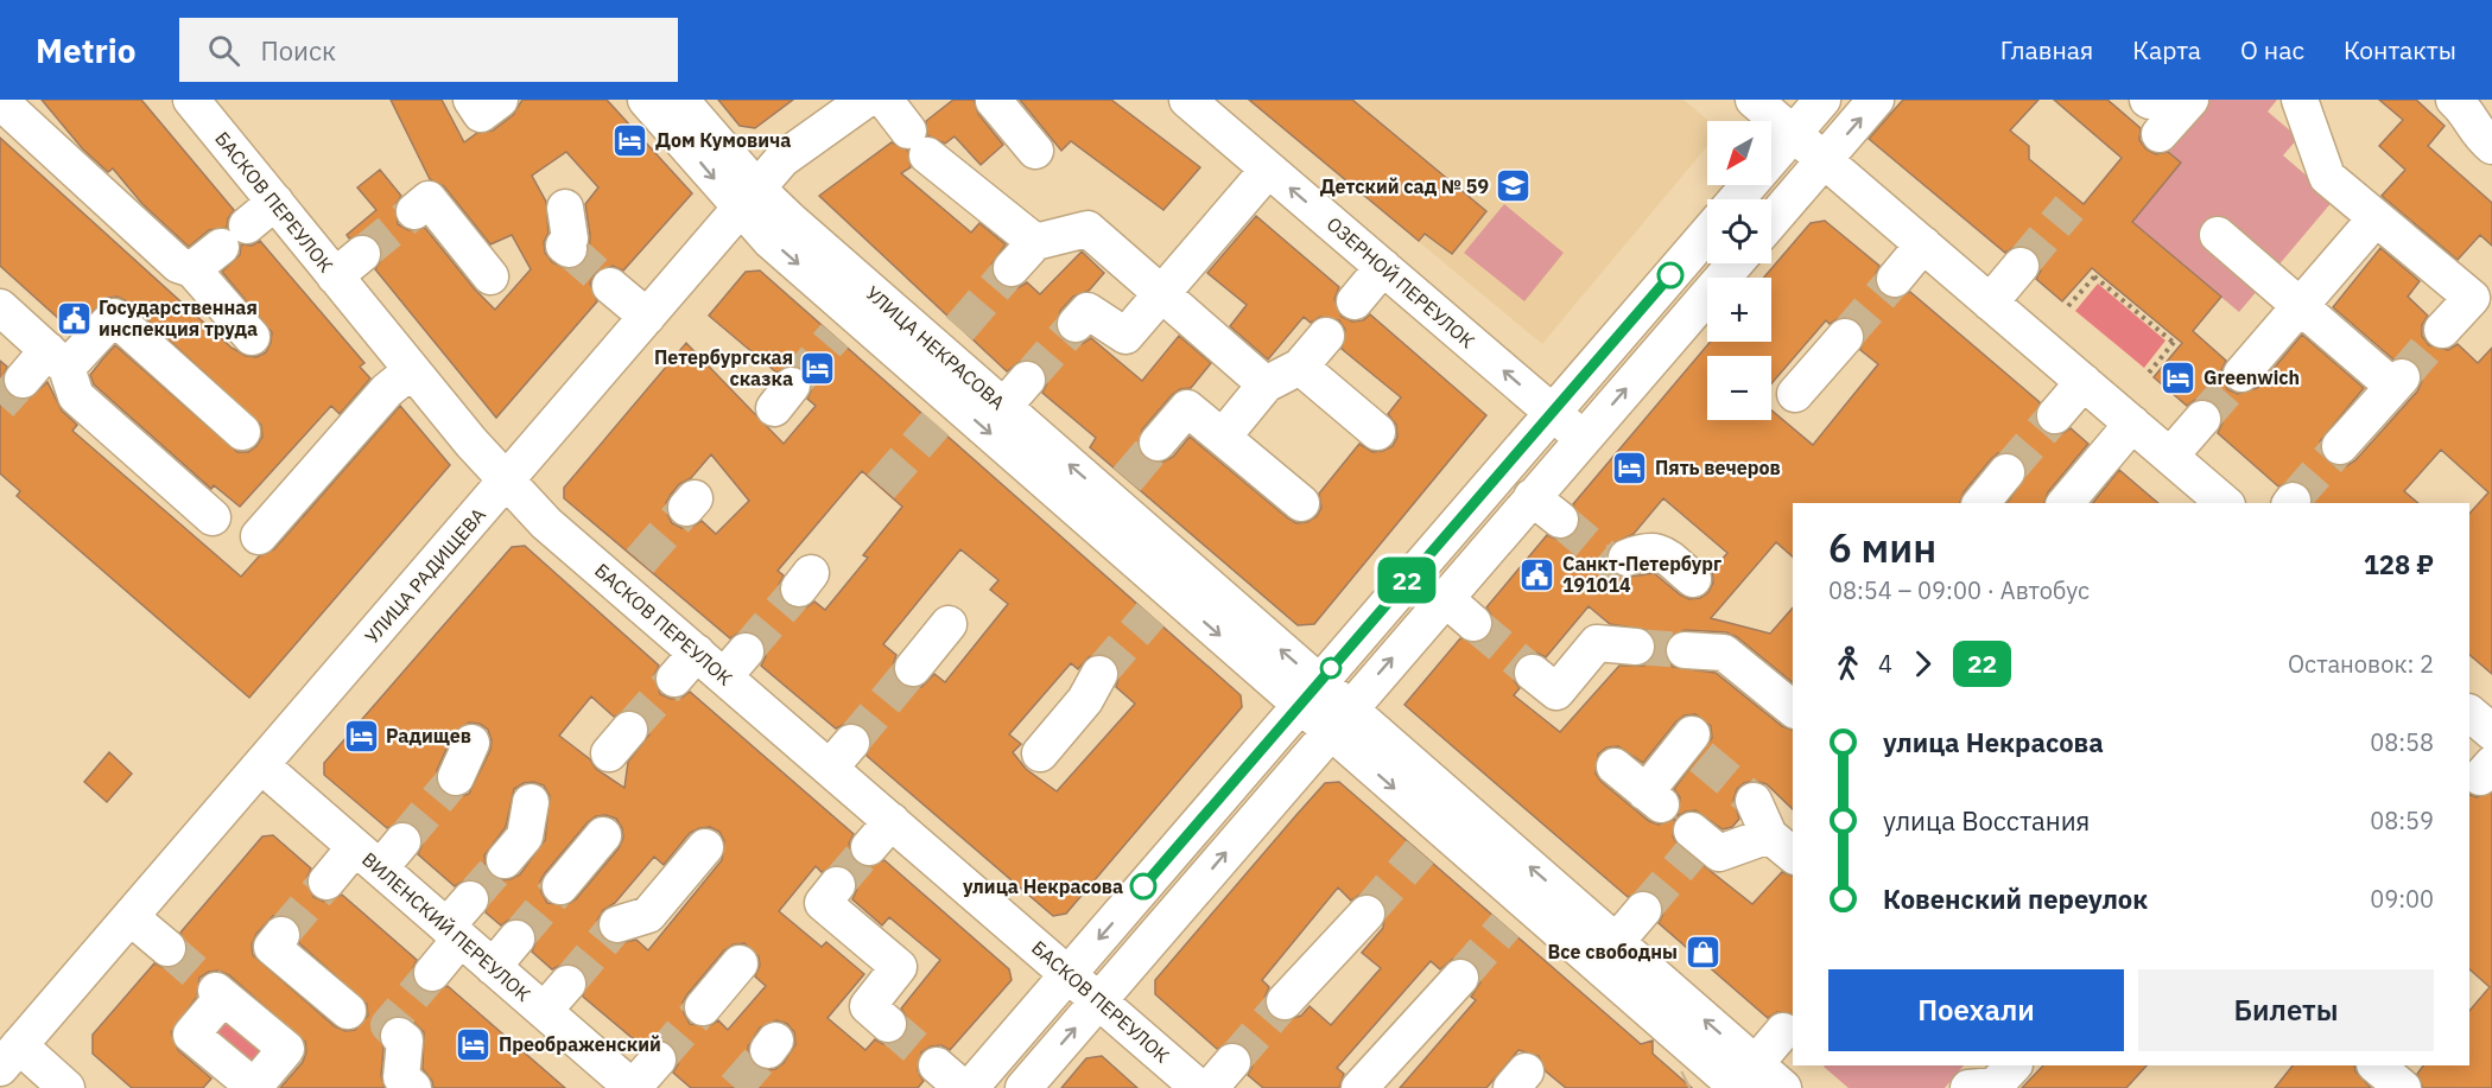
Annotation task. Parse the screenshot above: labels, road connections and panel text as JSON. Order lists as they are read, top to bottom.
{
  "streets": {
    "street": [
      "БАСКОВ ПЕРЕУЛОК",
      "ОЗЕРНОЙ ПЕРЕУЛОК",
      "УЛИЦА НЕКРАСОВА",
      "УЛИЦА РАДИЩЕВА",
      "ВИЛЕНСКИЙ ПЕРЕУЛОК"
    ]
  },
  "crossings": [
    ["БАСКОВ ПЕРЕУЛОК", "УЛИЦА РАДИЩЕВА"],
    ["УЛИЦА НЕКРАСОВА", "УЛИЦА РАДИЩЕВА"],
    ["УЛИЦА РАДИЩЕВА", "ВИЛЕНСКИЙ ПЕРЕУЛОК"]
  ],
  "places": {
    "hotel": [
      "Дом Кумовича",
      "Петербургская сказка",
      "Greenwich",
      "Пять вечеров",
      "Радищев",
      "Преображенский"
    ],
    "school or university": ["Детский сад № 59"],
    "public building": ["Государственная инспекция труда", "Санкт-Петербург 191014"],
    "other": ["улица Некрасова"],
    "shop": ["Все свободны"]
  },
  "lines": ["bus line 22"],
  "north": "bottom left",
  "page": {
    "header": "Metrio",
    "search": "Поиск",
    "nav": [
      "Главная",
      "Карта",
      "О нас",
      "Контакты"
    ],
    "on_map": "22",
    "map_buttons": ["+", "−"],
    "heading": ["6 мин", "08:54 – 09:00 · Автобус", "128 ₽"],
    "legs": ["4", "22", "Остановок: 2"],
    "list": [
      {
        "name": "улица Некрасова",
        "value": "08:58"
      },
      {
        "name": "улица Восстания",
        "value": "08:59"
      },
      {
        "name": "Ковенский переулок",
        "value": "09:00"
      }
    ],
    "buttons": ["Поехали", "Билеты"]
  }
}
